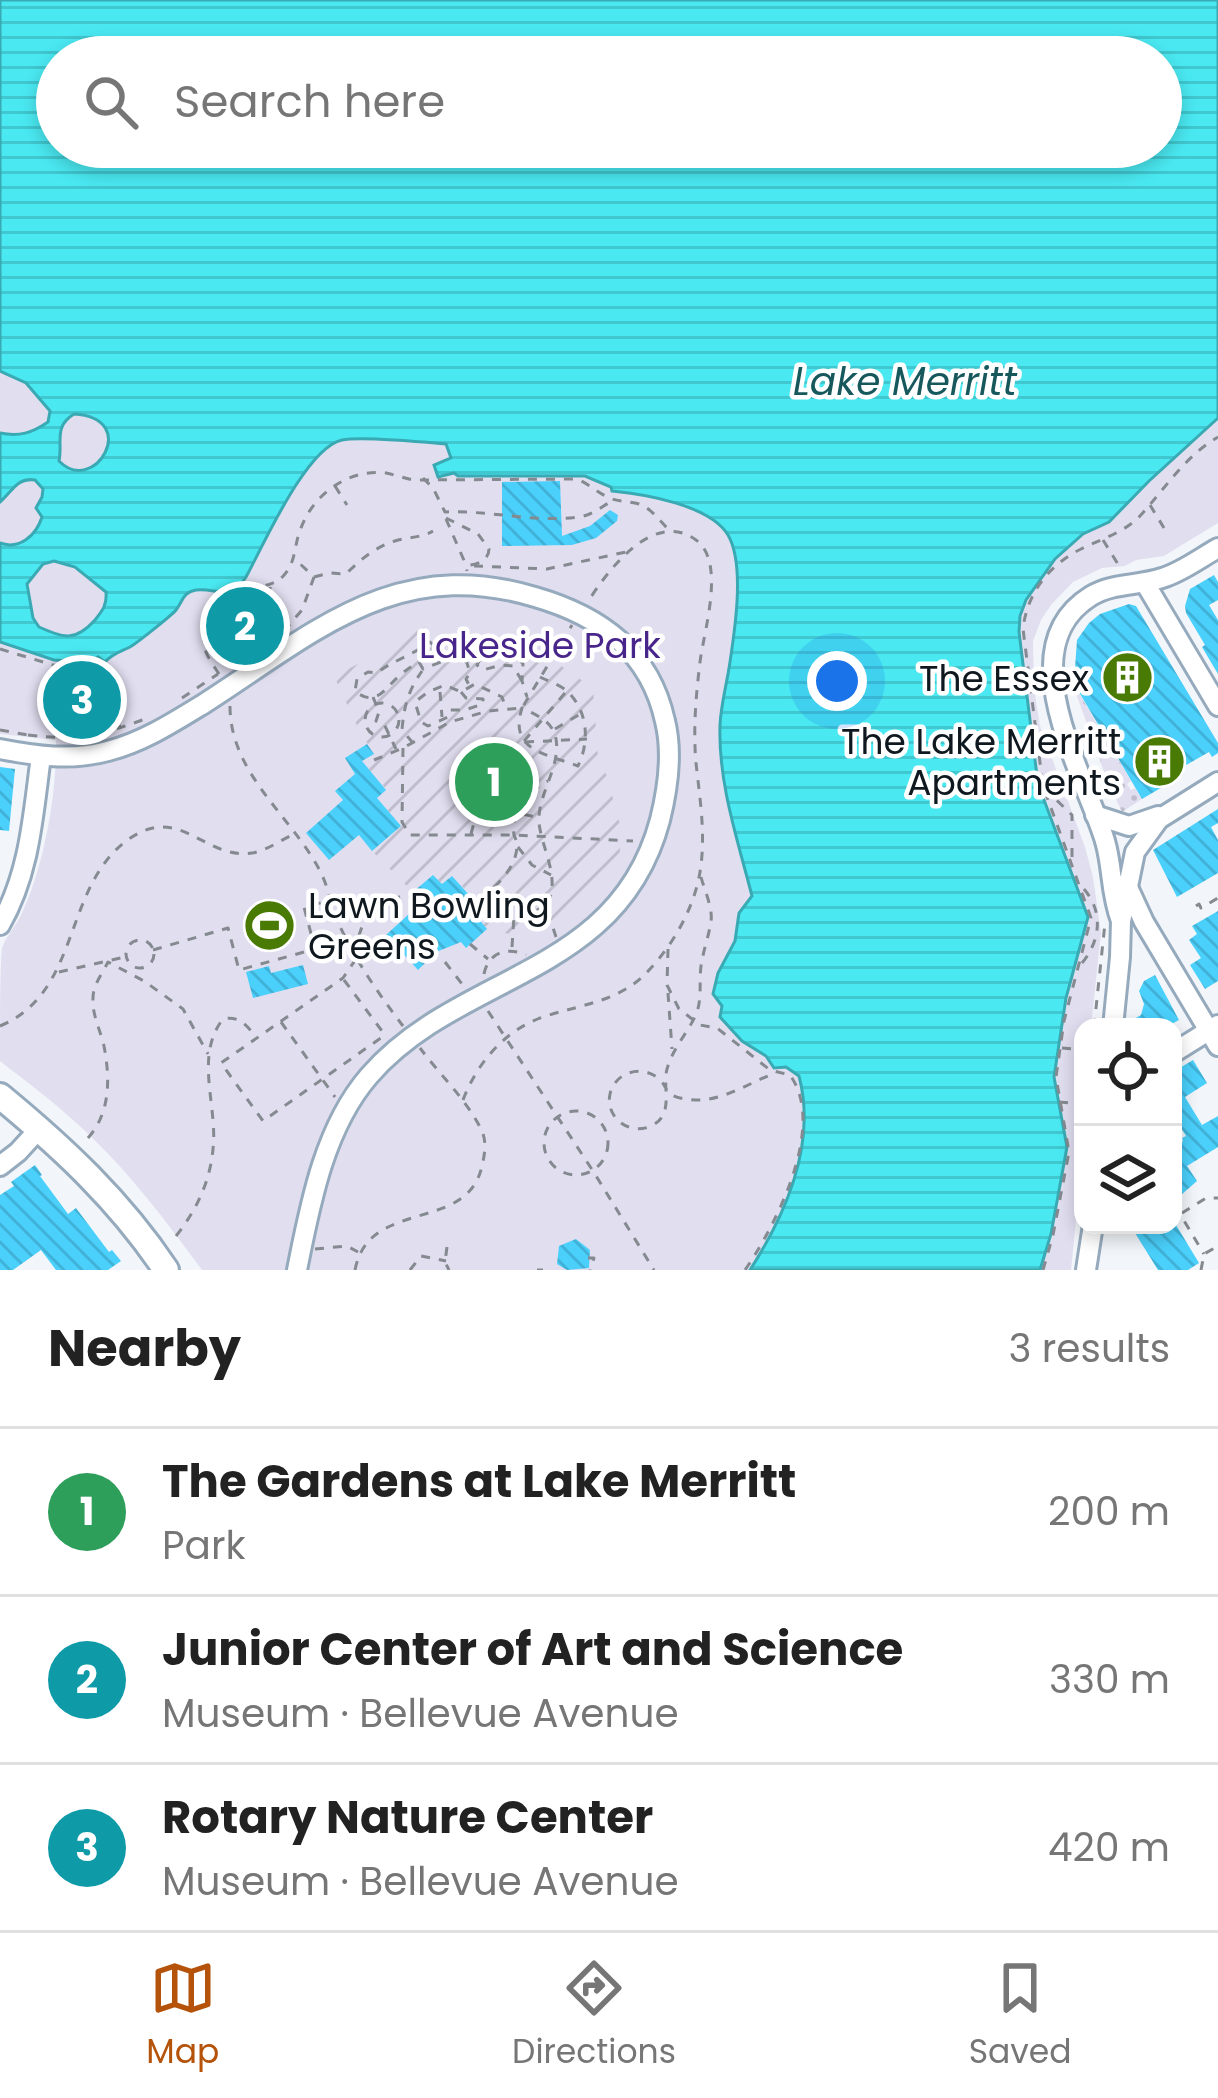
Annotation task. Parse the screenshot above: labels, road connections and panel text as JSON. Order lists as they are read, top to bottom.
{
  "water": ["Lake Merritt"],
  "parks": ["Lakeside Park"],
  "places": {
    "building": ["The Essex", "The Lake Merritt Apartments"],
    "sports": ["Lawn Bowling Greens"]
  },
  "page": {
    "search": "Search here",
    "pins": ["2", "3", "1"],
    "heading": ["Nearby", "3 results"],
    "list": [
      {
        "mark": "1",
        "name": "The Gardens at Lake Merritt",
        "note": "Park",
        "value": "200 m"
      },
      {
        "mark": "2",
        "name": "Junior Center of Art and Science",
        "note": "Museum · Bellevue Avenue",
        "value": "330 m"
      },
      {
        "mark": "3",
        "name": "Rotary Nature Center",
        "note": "Museum · Bellevue Avenue",
        "value": "420 m"
      }
    ],
    "nav": ["Map", "Directions", "Saved"]
  }
}
